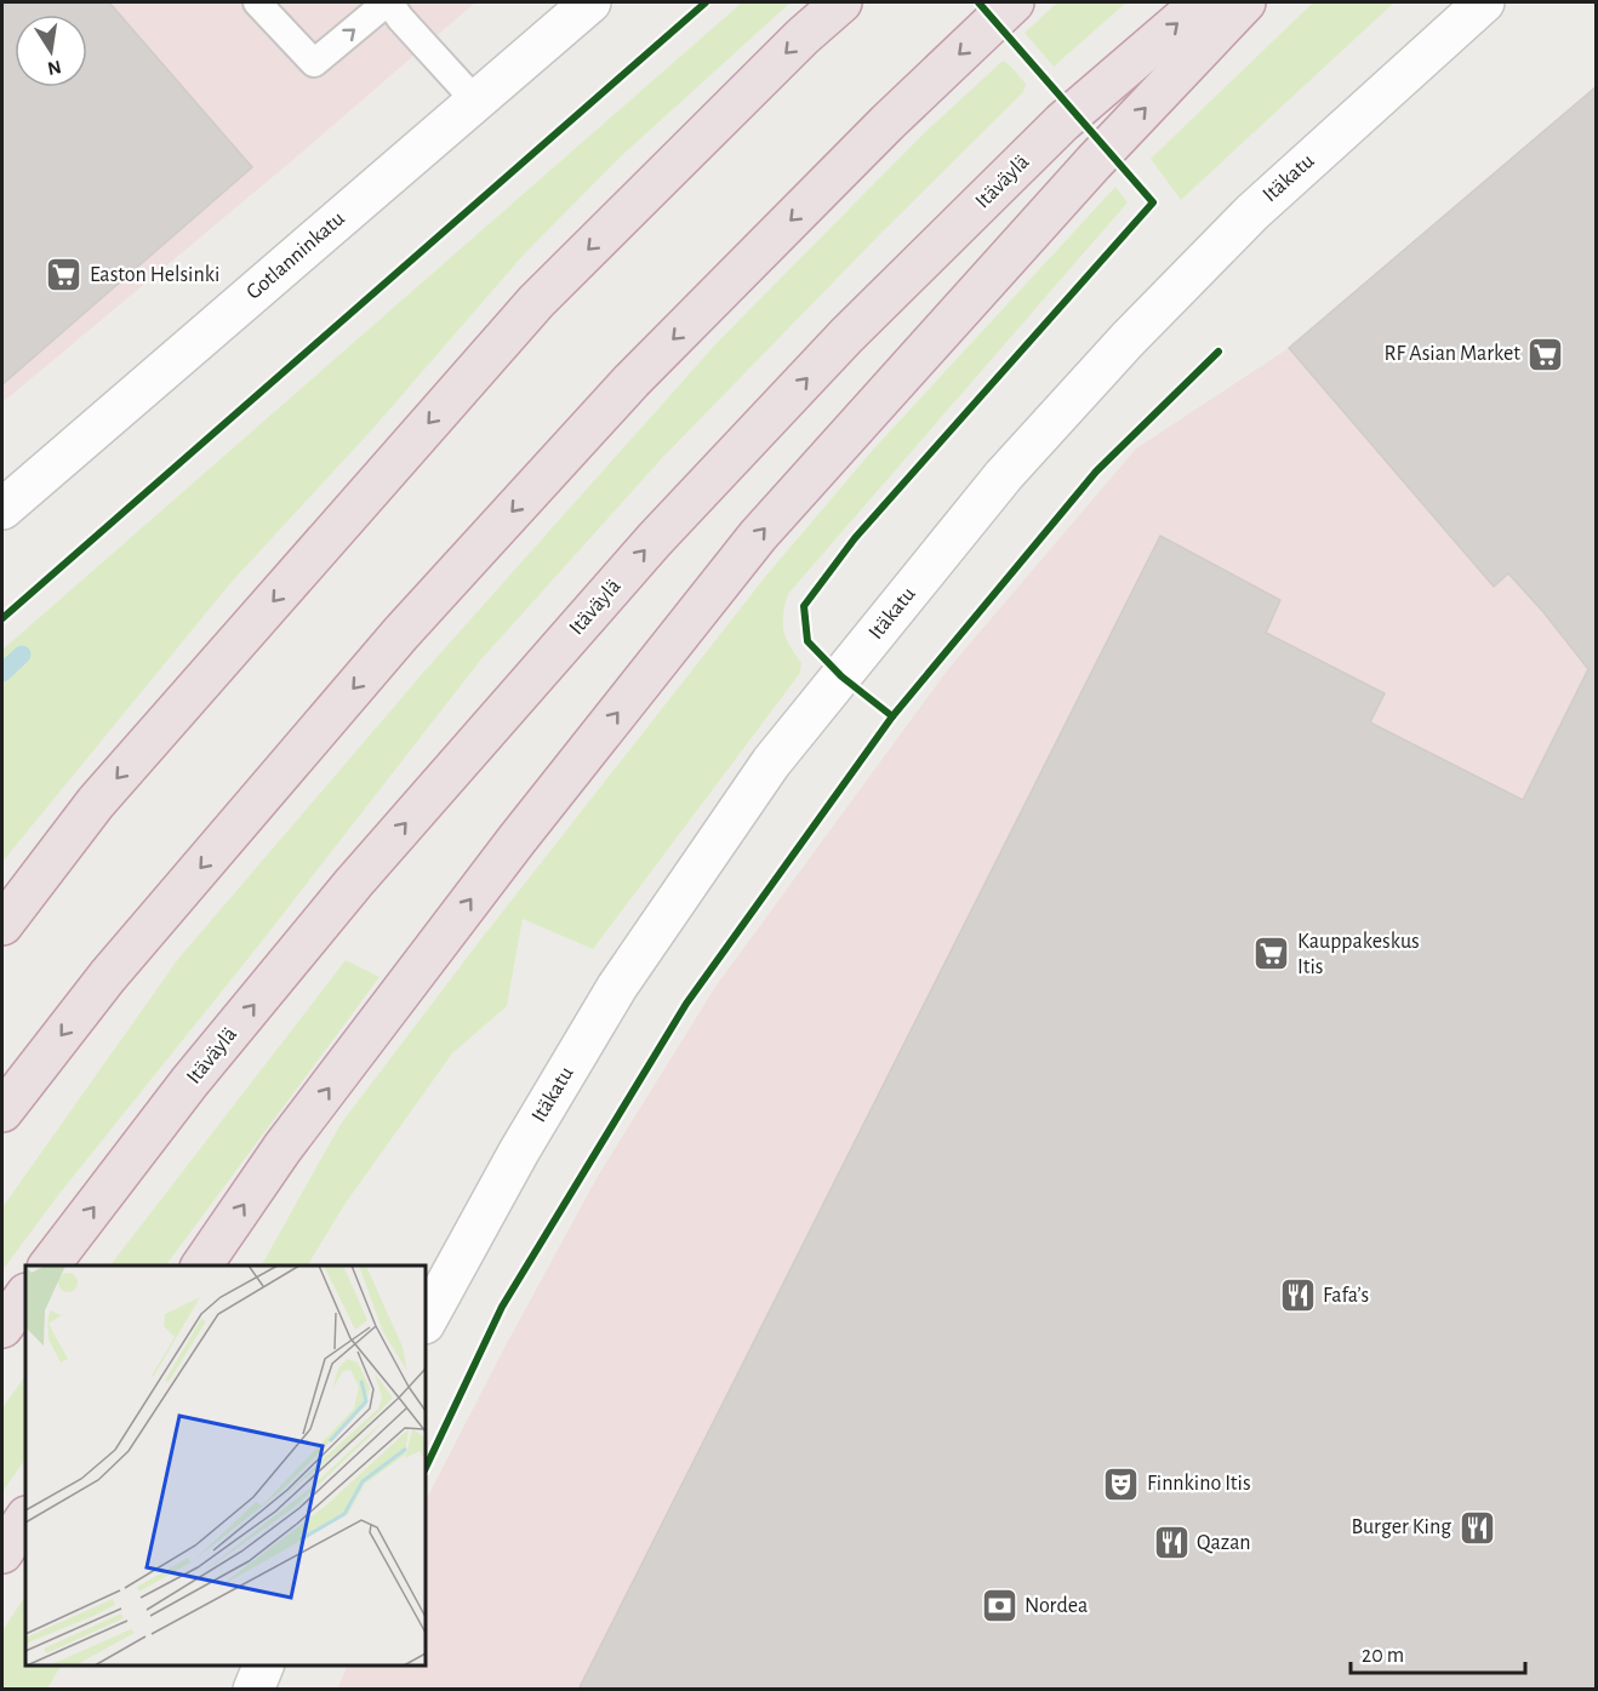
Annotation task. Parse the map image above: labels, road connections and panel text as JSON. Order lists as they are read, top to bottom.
{
  "streets": {
    "highway": ["Itäväylä"],
    "street": ["Itäkatu", "Gotlanninkatu"]
  },
  "places": {
    "supermarket": ["Easton Helsinki", "RF Asian Market", "Kauppakeskus Itis"],
    "restaurant": ["Fafa’s", "Burger King", "Qazan"],
    "theatre": ["Finnkino Itis"],
    "bank": ["Nordea"]
  },
  "scale_bar": "20 m",
  "north": "bottom"
}
